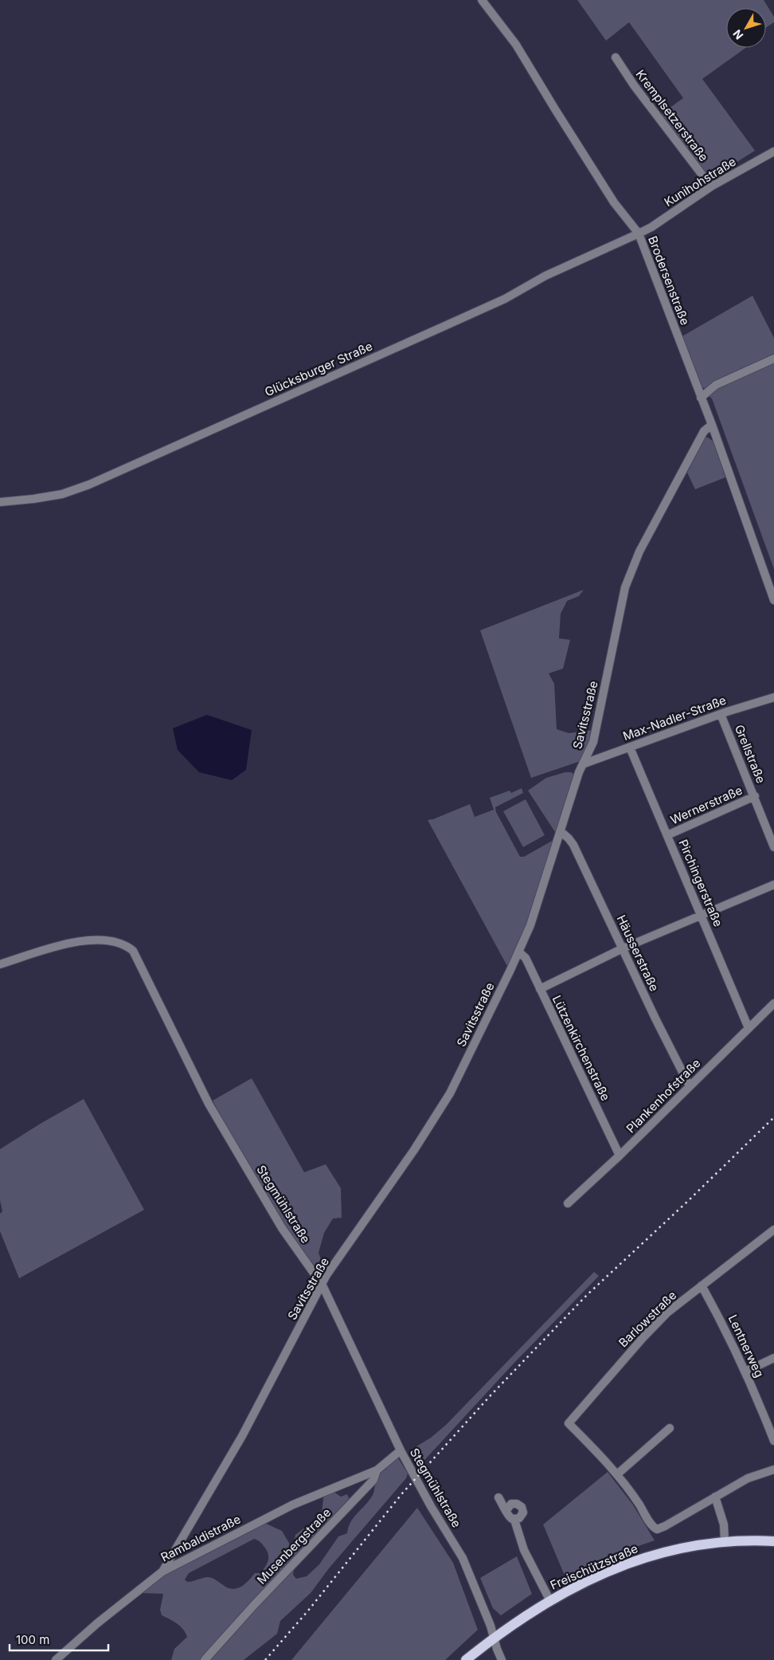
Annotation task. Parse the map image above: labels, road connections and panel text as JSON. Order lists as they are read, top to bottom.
{
  "streets": {
    "main road": ["Freischützstraße"],
    "street": [
      "Kremplsetzerstraße",
      "Kunihohstraße",
      "Brodersenstraße",
      "Glücksburger Straße",
      "Savitsstraße",
      "Max-Nadler-Straße",
      "Grellstraße",
      "Wernerstraße",
      "Pirchingerstraße",
      "Häusserstraße",
      "Lützenkirchenstraße",
      "Plankenhofstraße",
      "Stegmühlstraße",
      "Barlowstraße",
      "Lentnerweg",
      "Rambaldistraße",
      "Musenbergstraße"
    ]
  },
  "crossings": [
    ["Kremplsetzerstraße", "Kunihohstraße"],
    ["Kunihohstraße", "Brodersenstraße"],
    ["Kunihohstraße", "Glücksburger Straße"],
    ["Brodersenstraße", "Glücksburger Straße"],
    ["Brodersenstraße", "Savitsstraße"],
    ["Savitsstraße", "Max-Nadler-Straße"],
    ["Savitsstraße", "Häusserstraße"],
    ["Savitsstraße", "Lützenkirchenstraße"],
    ["Savitsstraße", "Stegmühlstraße"],
    ["Savitsstraße", "Rambaldistraße"],
    ["Max-Nadler-Straße", "Grellstraße"],
    ["Max-Nadler-Straße", "Pirchingerstraße"],
    ["Grellstraße", "Wernerstraße"],
    ["Wernerstraße", "Pirchingerstraße"],
    ["Pirchingerstraße", "Plankenhofstraße"],
    ["Häusserstraße", "Plankenhofstraße"],
    ["Lützenkirchenstraße", "Plankenhofstraße"],
    ["Stegmühlstraße", "Musenbergstraße"],
    ["Stegmühlstraße", "Freischützstraße"],
    ["Barlowstraße", "Lentnerweg"],
    ["Rambaldistraße", "Musenbergstraße"]
  ],
  "scale_bar": "100 m",
  "north": "bottom left"
}
